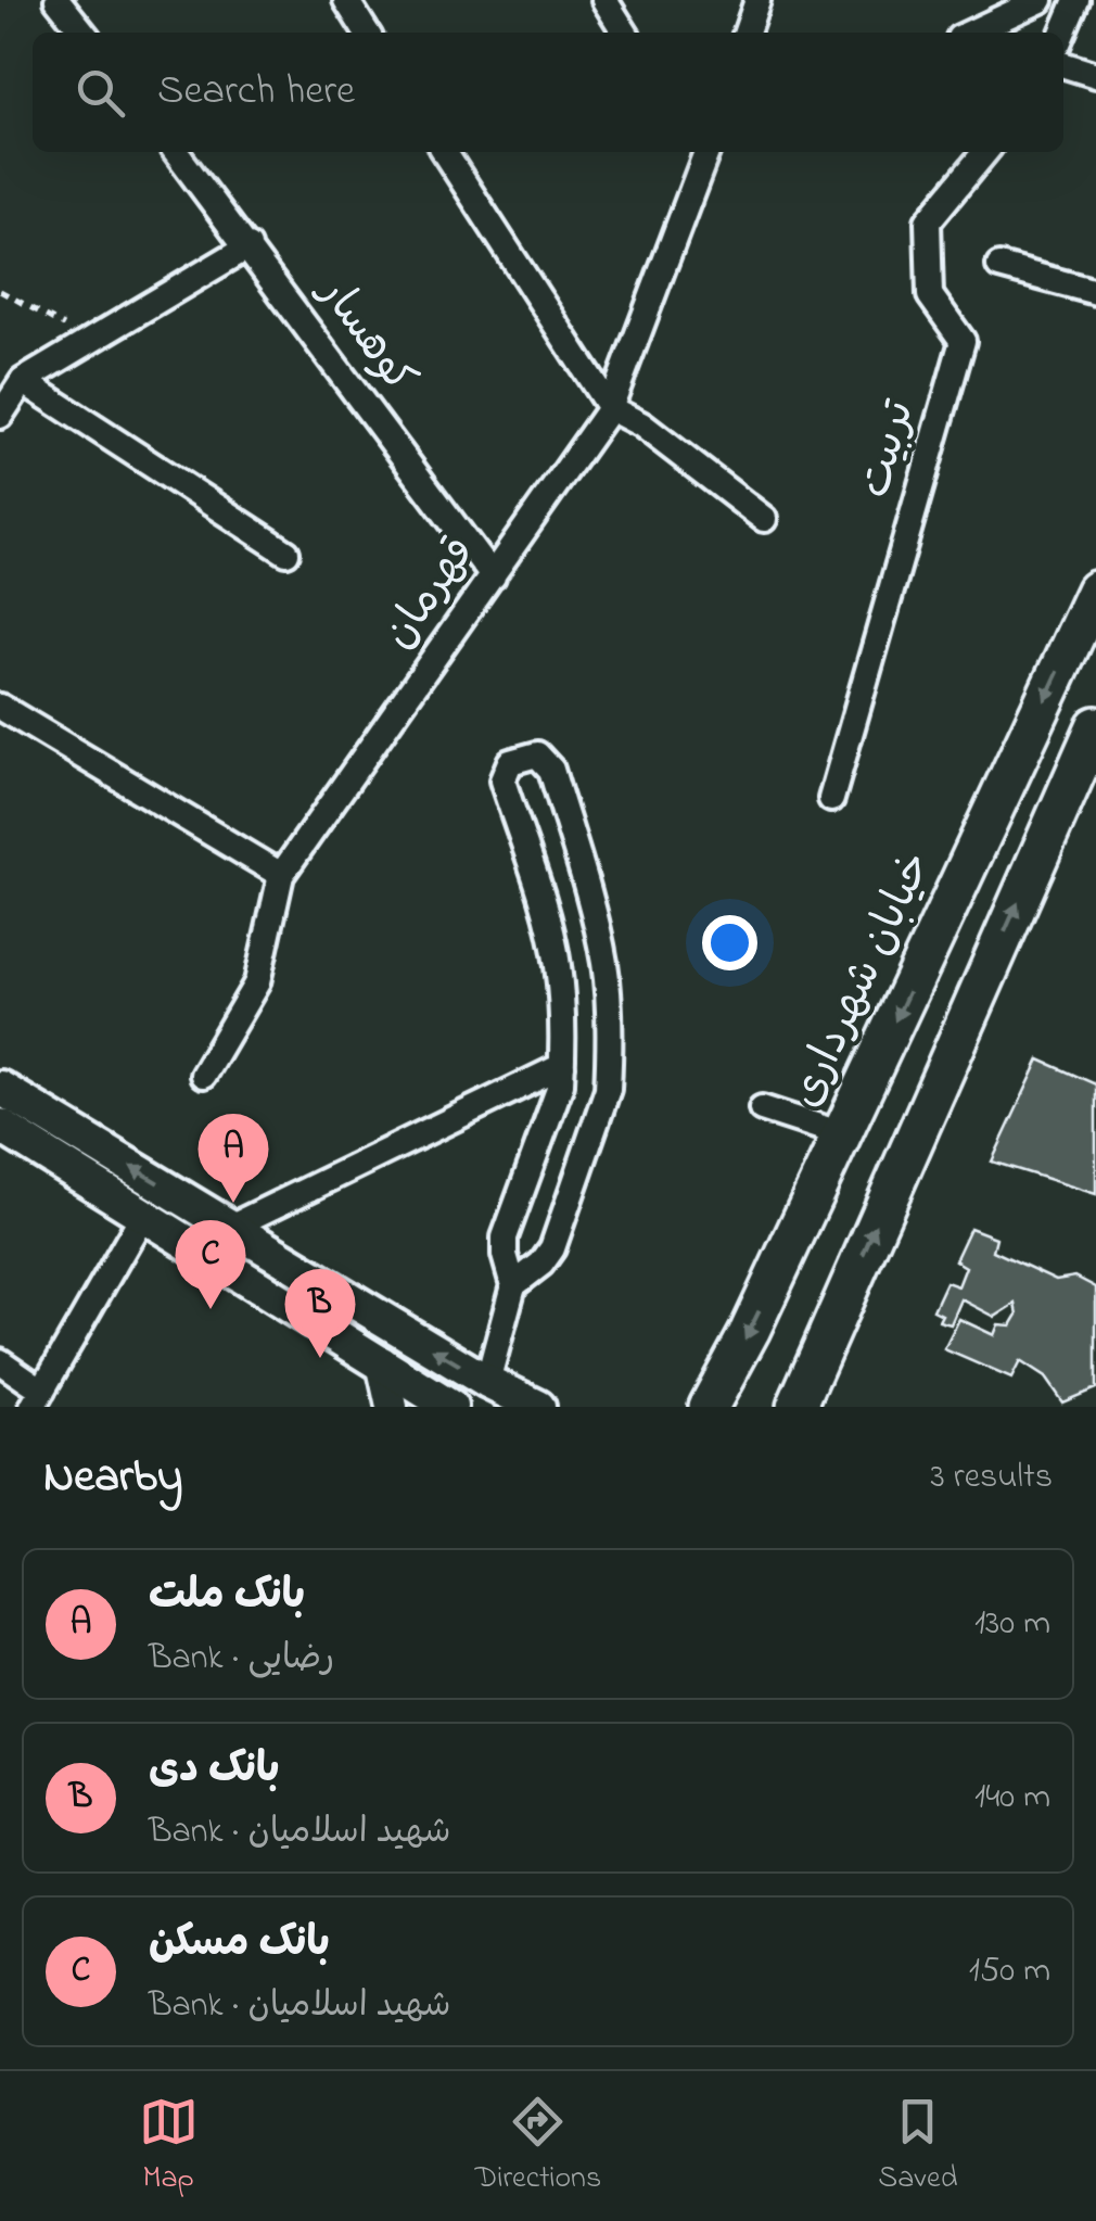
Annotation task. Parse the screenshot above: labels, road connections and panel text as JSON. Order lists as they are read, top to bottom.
{
  "streets": {
    "main road": ["خیابان شهرداری"],
    "street": ["کوهسار", "تربیت", "قهرمان"]
  },
  "crossings": [
    ["کوهسار", "قهرمان"]
  ],
  "page": {
    "search": "Search here",
    "pins": ["A", "C", "B"],
    "heading": ["Nearby", "3 results"],
    "list": [
      {
        "mark": "A",
        "name": "بانک ملت",
        "note": "Bank · رضایی",
        "value": "130 m"
      },
      {
        "mark": "B",
        "name": "بانک دی",
        "note": "Bank · شهید اسلامیان",
        "value": "140 m"
      },
      {
        "mark": "C",
        "name": "بانک مسکن",
        "note": "Bank · شهید اسلامیان",
        "value": "150 m"
      }
    ],
    "nav": ["Map", "Directions", "Saved"]
  }
}
